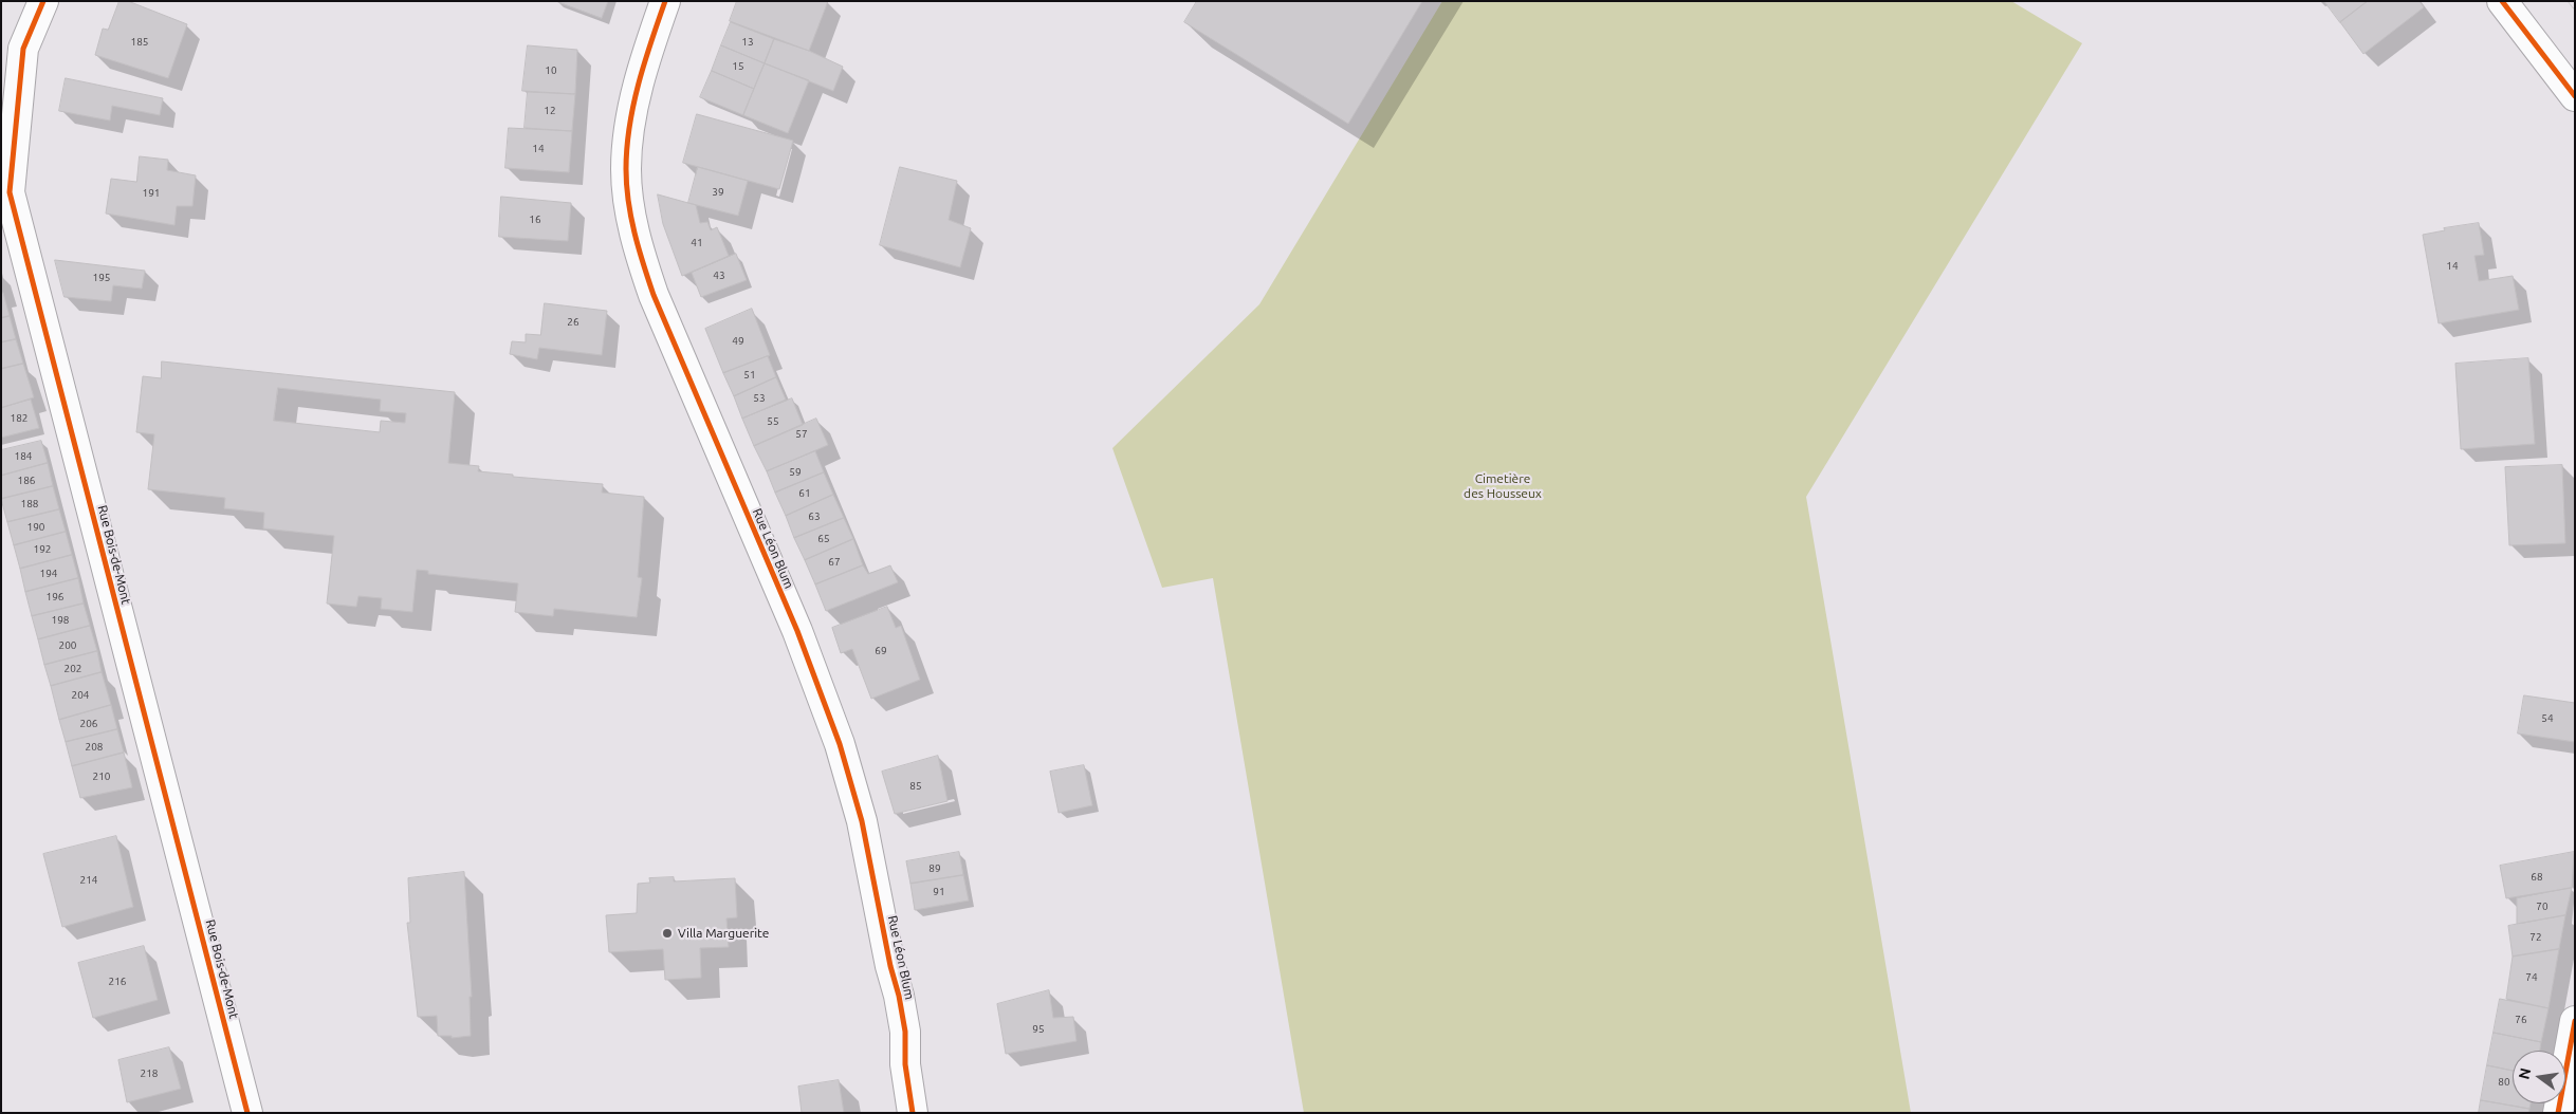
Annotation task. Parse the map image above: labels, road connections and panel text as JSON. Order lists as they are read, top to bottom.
{
  "streets": {
    "street": ["Rue Léon Blum", "Rue Bois-de-Mont"]
  },
  "parks": ["Cimetière des Housseux"],
  "places": ["Villa Marguerite"],
  "house_numbers": [
    "185",
    "13",
    "15",
    "10",
    "12",
    "14",
    "39",
    "191",
    "16",
    "41",
    "14",
    "43",
    "195",
    "26",
    "49",
    "51",
    "53",
    "182",
    "55",
    "57",
    "184",
    "59",
    "186",
    "61",
    "188",
    "63",
    "190",
    "65",
    "192",
    "67",
    "194",
    "196",
    "198",
    "200",
    "69",
    "202",
    "204",
    "54",
    "206",
    "208",
    "210",
    "85",
    "89",
    "68",
    "214",
    "91",
    "70",
    "72",
    "74",
    "216",
    "76",
    "95",
    "218",
    "80"
  ],
  "north": "left"
}
